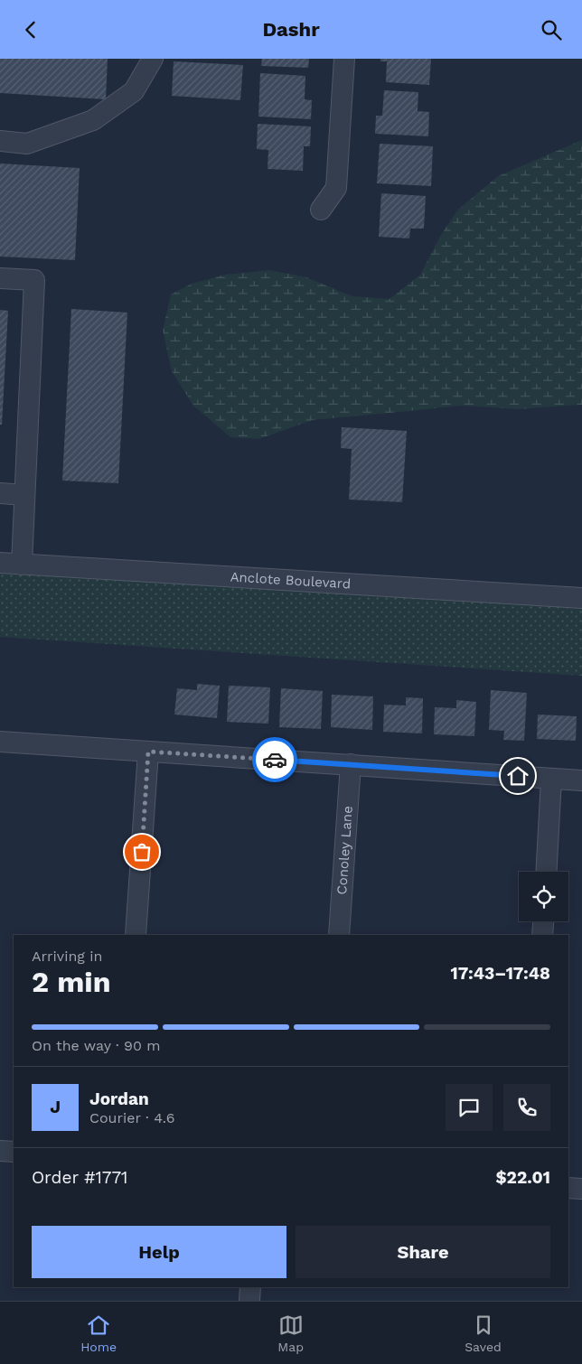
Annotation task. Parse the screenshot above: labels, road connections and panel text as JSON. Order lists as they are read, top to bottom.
{
  "streets": {
    "street": ["Anclote Boulevard", "Conoley Lane"]
  },
  "page": {
    "header": "Dashr",
    "heading": ["2 min", "Arriving in", "17:43–17:48"],
    "panel": [
      "Jordan",
      "Courier · 4.6",
      "Order #1771",
      "$22.01"
    ],
    "bar": "On the way · 90 m",
    "round": "J",
    "buttons": ["Help", "Share"],
    "tabs": ["Home", "Map", "Saved"]
  }
}
